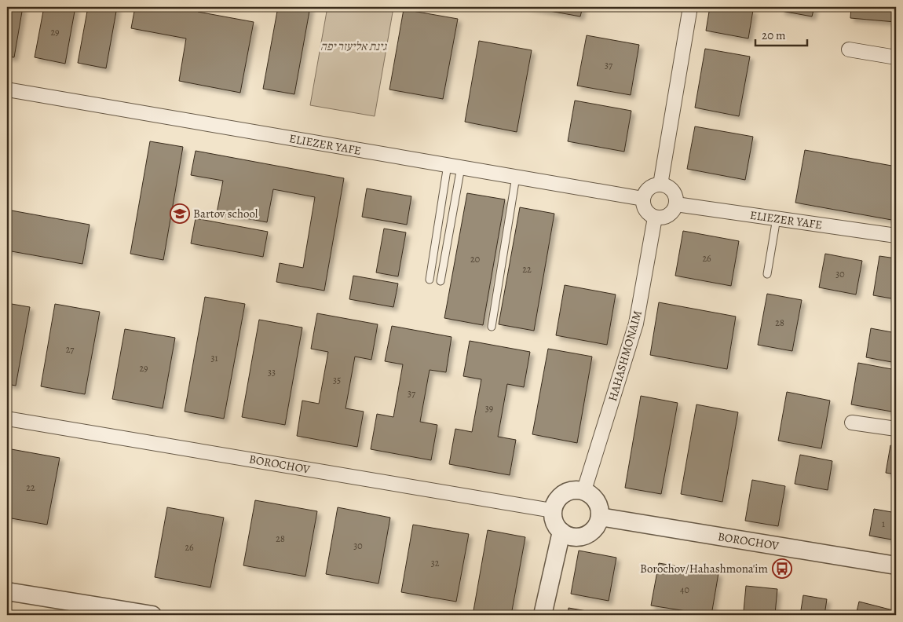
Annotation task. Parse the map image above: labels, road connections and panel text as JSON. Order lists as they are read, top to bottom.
{
  "streets": {
    "street": ["ELIEZER YAFE", "HAHASHMONAIM", "BOROCHOV"]
  },
  "crossings": [
    ["ELIEZER YAFE", "HAHASHMONAIM"],
    ["HAHASHMONAIM", "BOROCHOV"]
  ],
  "parks": ["גינת אליעזר יפה"],
  "places": {
    "school or university": ["Bartov school"],
    "bus stop": ["Borochov/Hahashmona'im"]
  },
  "house_numbers": [
    "29",
    "37",
    "26",
    "20",
    "22",
    "30",
    "28",
    "27",
    "31",
    "29",
    "33",
    "35",
    "37",
    "39",
    "22",
    "1",
    "28",
    "30",
    "26",
    "32",
    "40"
  ],
  "scale_bar": "20 m"
}
